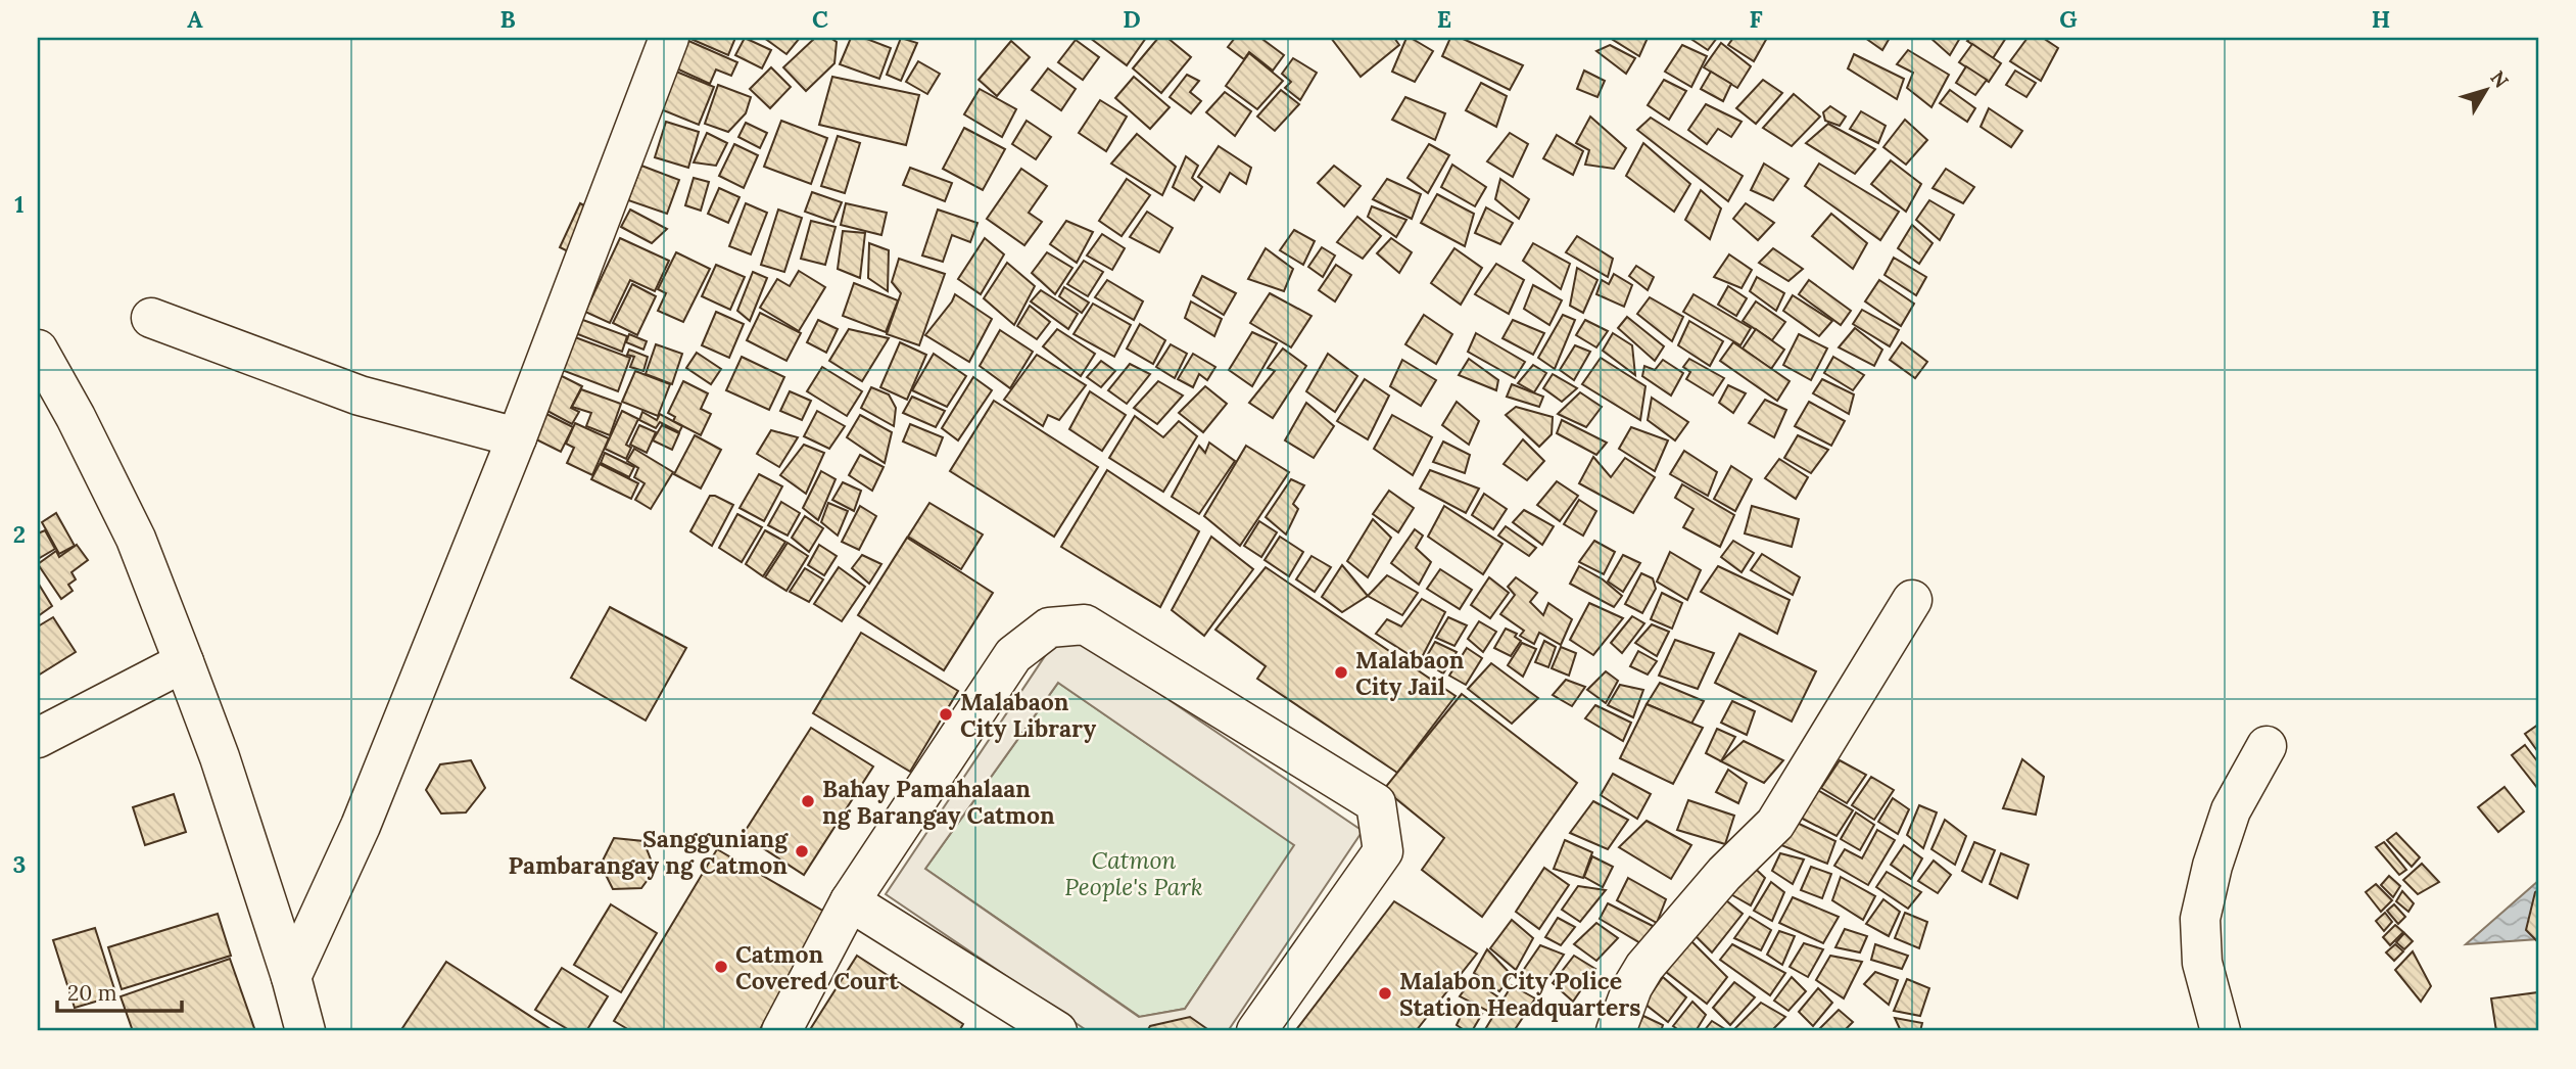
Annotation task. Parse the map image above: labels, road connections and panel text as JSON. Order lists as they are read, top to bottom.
{
  "parks": ["Catmon People's Park"],
  "places": [
    "Malabaon City Jail",
    "Malabaon City Library",
    "Bahay Pamahalaan ng Barangay Catmon",
    "Sangguniang Pambarangay ng Catmon",
    "Catmon Covered Court",
    "Malabon City Police Station Headquarters"
  ],
  "scale_bar": "20 m",
  "north": "top right",
  "grid": {
    "columns": [
      "A",
      "B",
      "C",
      "D",
      "E",
      "F",
      "G",
      "H"
    ],
    "rows": ["1", "2", "3"]
  }
}
